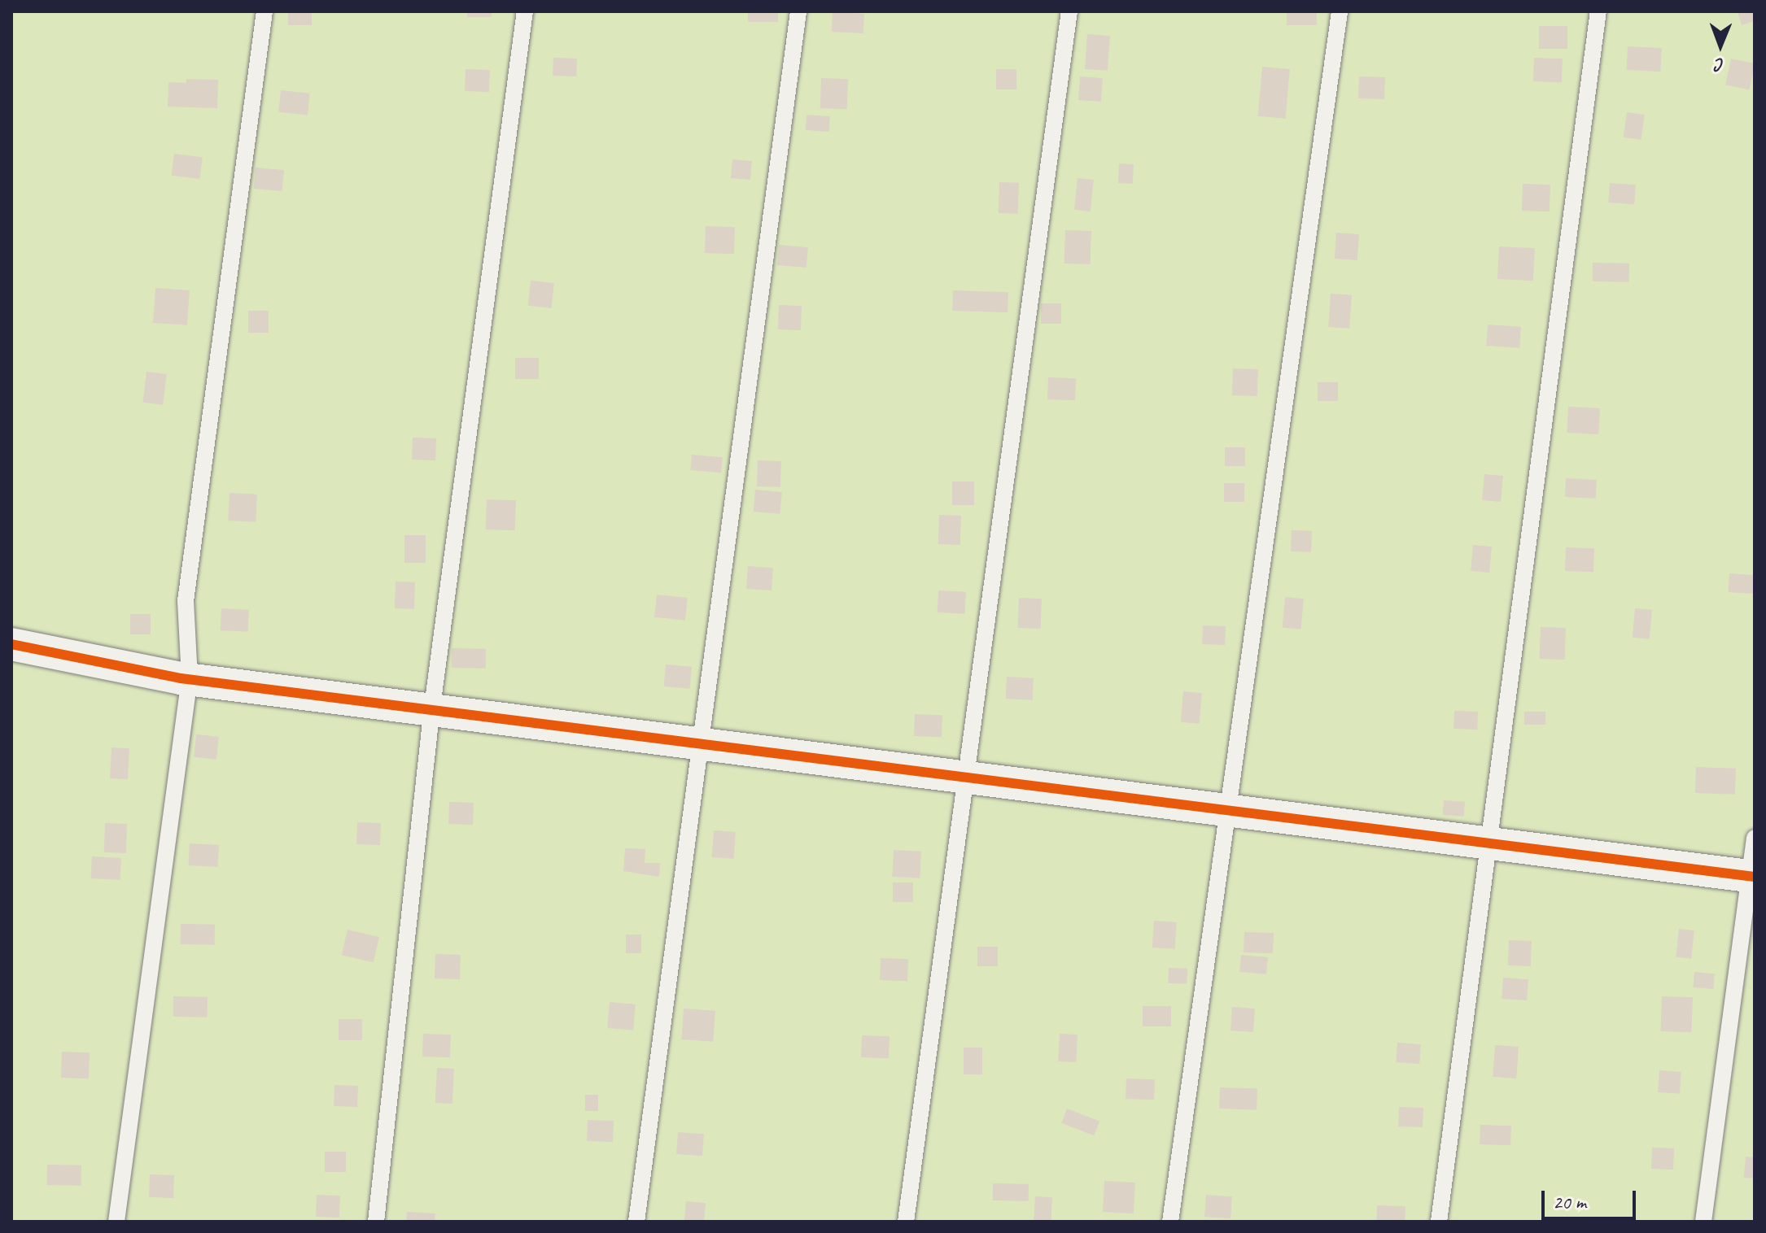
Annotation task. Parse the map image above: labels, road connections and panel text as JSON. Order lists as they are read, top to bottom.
{
  "scale_bar": "20 m",
  "north": "bottom"
}
